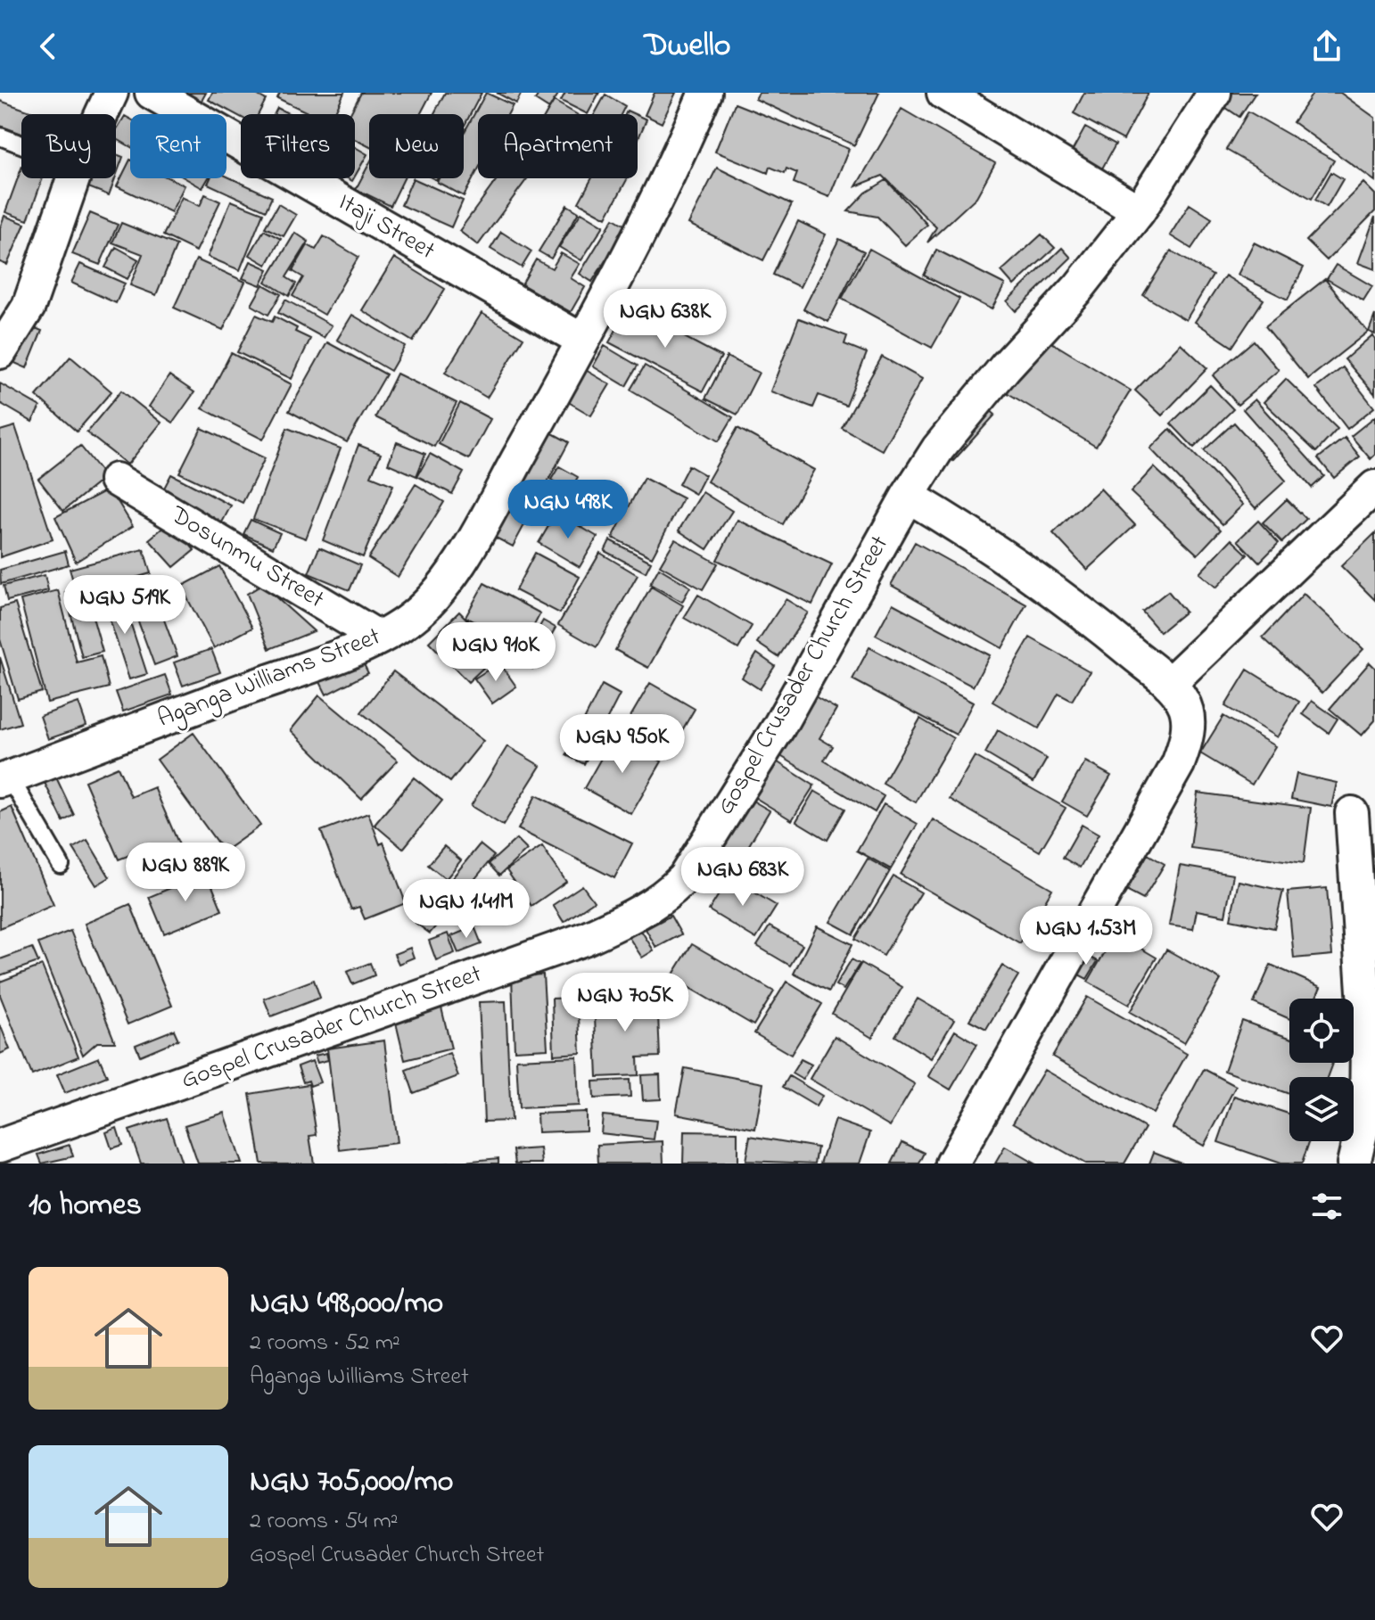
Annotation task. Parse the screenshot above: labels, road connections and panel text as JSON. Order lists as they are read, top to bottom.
{
  "streets": {
    "street": [
      "Itaji Street",
      "Dosunmu Street",
      "Gospel Crusader Church Street",
      "Aganga Williams Street"
    ]
  },
  "crossings": [
    ["Itaji Street", "Aganga Williams Street"],
    ["Dosunmu Street", "Aganga Williams Street"]
  ],
  "page": {
    "header": "Dwello",
    "chip": [
      "Buy",
      "Rent",
      "Filters",
      "New",
      "Apartment"
    ],
    "price": [
      "NGN 638K",
      "NGN 498K",
      "NGN 519K",
      "NGN 910K",
      "NGN 950K",
      "NGN 889K",
      "NGN 683K",
      "NGN 1.41M",
      "NGN 1.53M",
      "NGN 705K"
    ],
    "heading": "10 homes",
    "list": [
      {
        "name": "NGN 498,000/mo",
        "note": "2 rooms · 52 m² · Aganga Williams Street"
      },
      {
        "name": "NGN 705,000/mo",
        "note": "2 rooms · 54 m² · Gospel Crusader Church Street"
      }
    ]
  }
}
